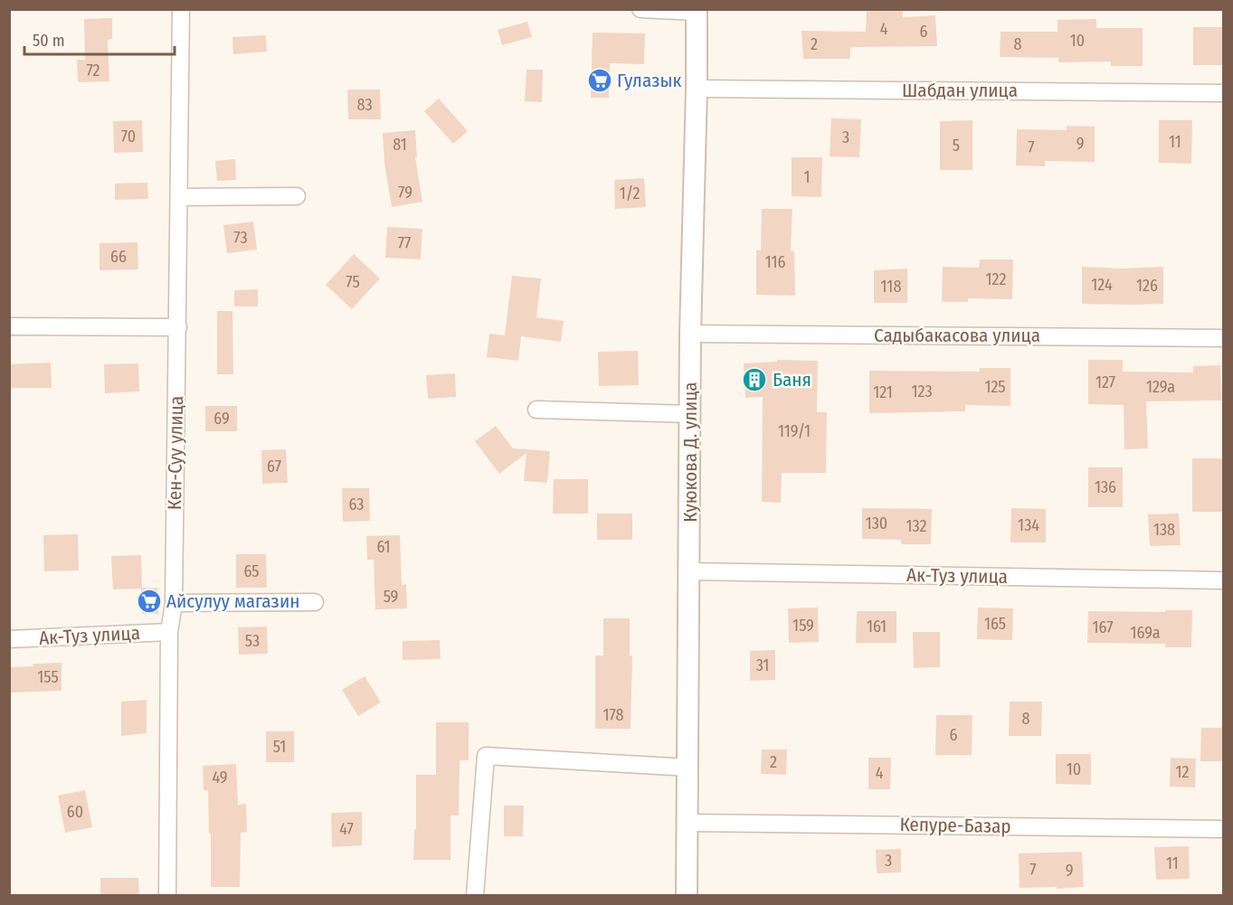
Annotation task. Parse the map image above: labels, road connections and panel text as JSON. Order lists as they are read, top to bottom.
{
  "streets": {
    "street": [
      "Шабдан улица",
      "Садыбакасова улица",
      "Куюкова Д. улица",
      "Кен-Суу улица",
      "Ак-Туз улица",
      "Кепуре-Базар"
    ]
  },
  "crossings": [
    ["Шабдан улица", "Куюкова Д. улица"],
    ["Садыбакасова улица", "Куюкова Д. улица"],
    ["Куюкова Д. улица", "Ак-Туз улица"],
    ["Куюкова Д. улица", "Кепуре-Базар"],
    ["Кен-Суу улица", "Ак-Туз улица"]
  ],
  "places": {
    "supermarket": ["Гулазык", "Айсулуу магазин"],
    "building": ["Баня"]
  },
  "house_numbers": [
    "4",
    "6",
    "10",
    "2",
    "8",
    "72",
    "83",
    "70",
    "3",
    "11",
    "9",
    "81",
    "5",
    "7",
    "1",
    "79",
    "1/2",
    "73",
    "77",
    "66",
    "116",
    "122",
    "75",
    "124",
    "126",
    "118",
    "127",
    "125",
    "129а",
    "123",
    "121",
    "69",
    "119/1",
    "67",
    "136",
    "63",
    "130",
    "134",
    "132",
    "138",
    "61",
    "65",
    "59",
    "165",
    "159",
    "161",
    "167",
    "169а",
    "53",
    "31",
    "155",
    "178",
    "8",
    "6",
    "51",
    "2",
    "10",
    "12",
    "4",
    "49",
    "60",
    "47",
    "3",
    "11",
    "7",
    "9"
  ],
  "scale_bar": "50 m"
}
